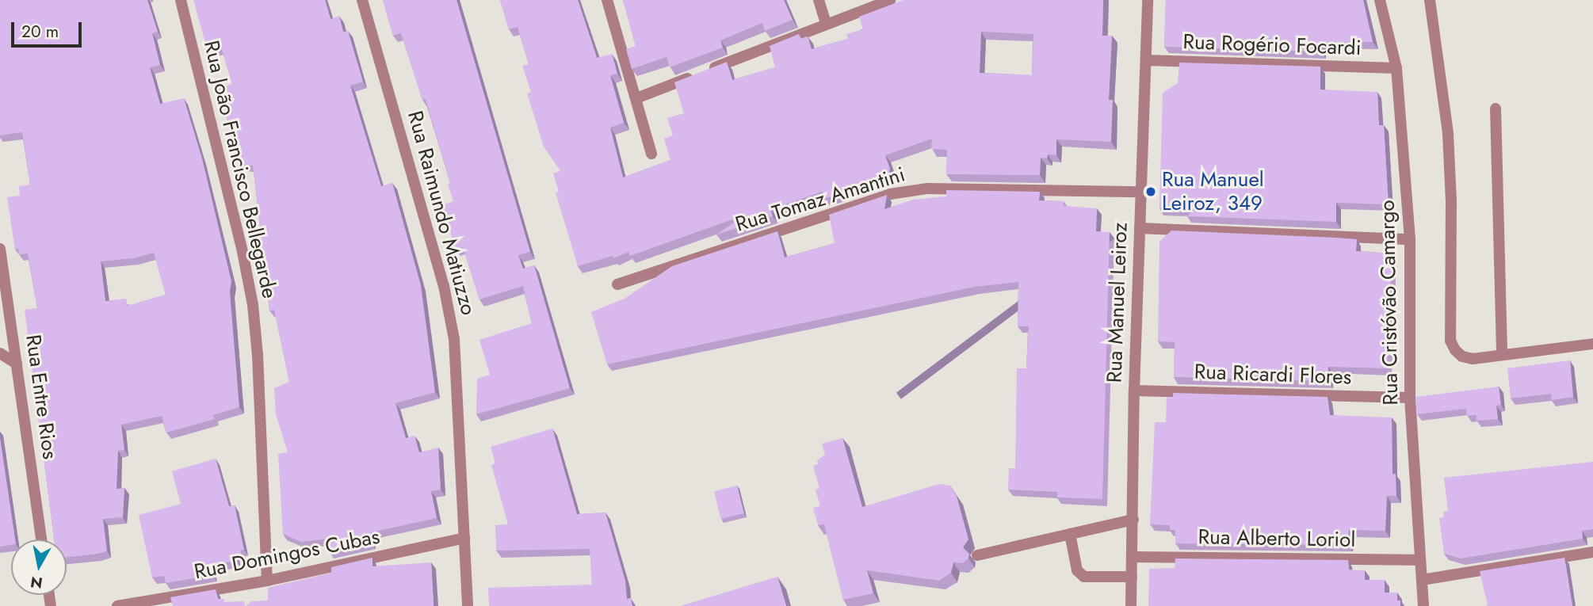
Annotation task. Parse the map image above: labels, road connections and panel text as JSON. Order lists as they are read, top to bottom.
{
  "streets": {
    "street": [
      "Rua Rogério Focardi",
      "Rua João Francisco Bellegarde",
      "Rua Tomaz Amantini",
      "Rua Raimundo Matiuzzo",
      "Rua Manuel Leiroz",
      "Rua Cristóvão Camargo",
      "Rua Ricardi Flores",
      "Rua Entre Rios",
      "Rua Alberto Loriol",
      "Rua Domingos Cubas"
    ]
  },
  "crossings": [
    ["Rua Rogério Focardi", "Rua Manuel Leiroz"],
    ["Rua Rogério Focardi", "Rua Cristóvão Camargo"],
    ["Rua João Francisco Bellegarde", "Rua Domingos Cubas"],
    ["Rua Tomaz Amantini", "Rua Manuel Leiroz"],
    ["Rua Raimundo Matiuzzo", "Rua Domingos Cubas"],
    ["Rua Manuel Leiroz", "Rua Ricardi Flores"],
    ["Rua Manuel Leiroz", "Rua Alberto Loriol"],
    ["Rua Cristóvão Camargo", "Rua Ricardi Flores"],
    ["Rua Cristóvão Camargo", "Rua Alberto Loriol"]
  ],
  "places": ["Rua Manuel Leiroz, 349"],
  "scale_bar": "20 m",
  "north": "bottom"
}
